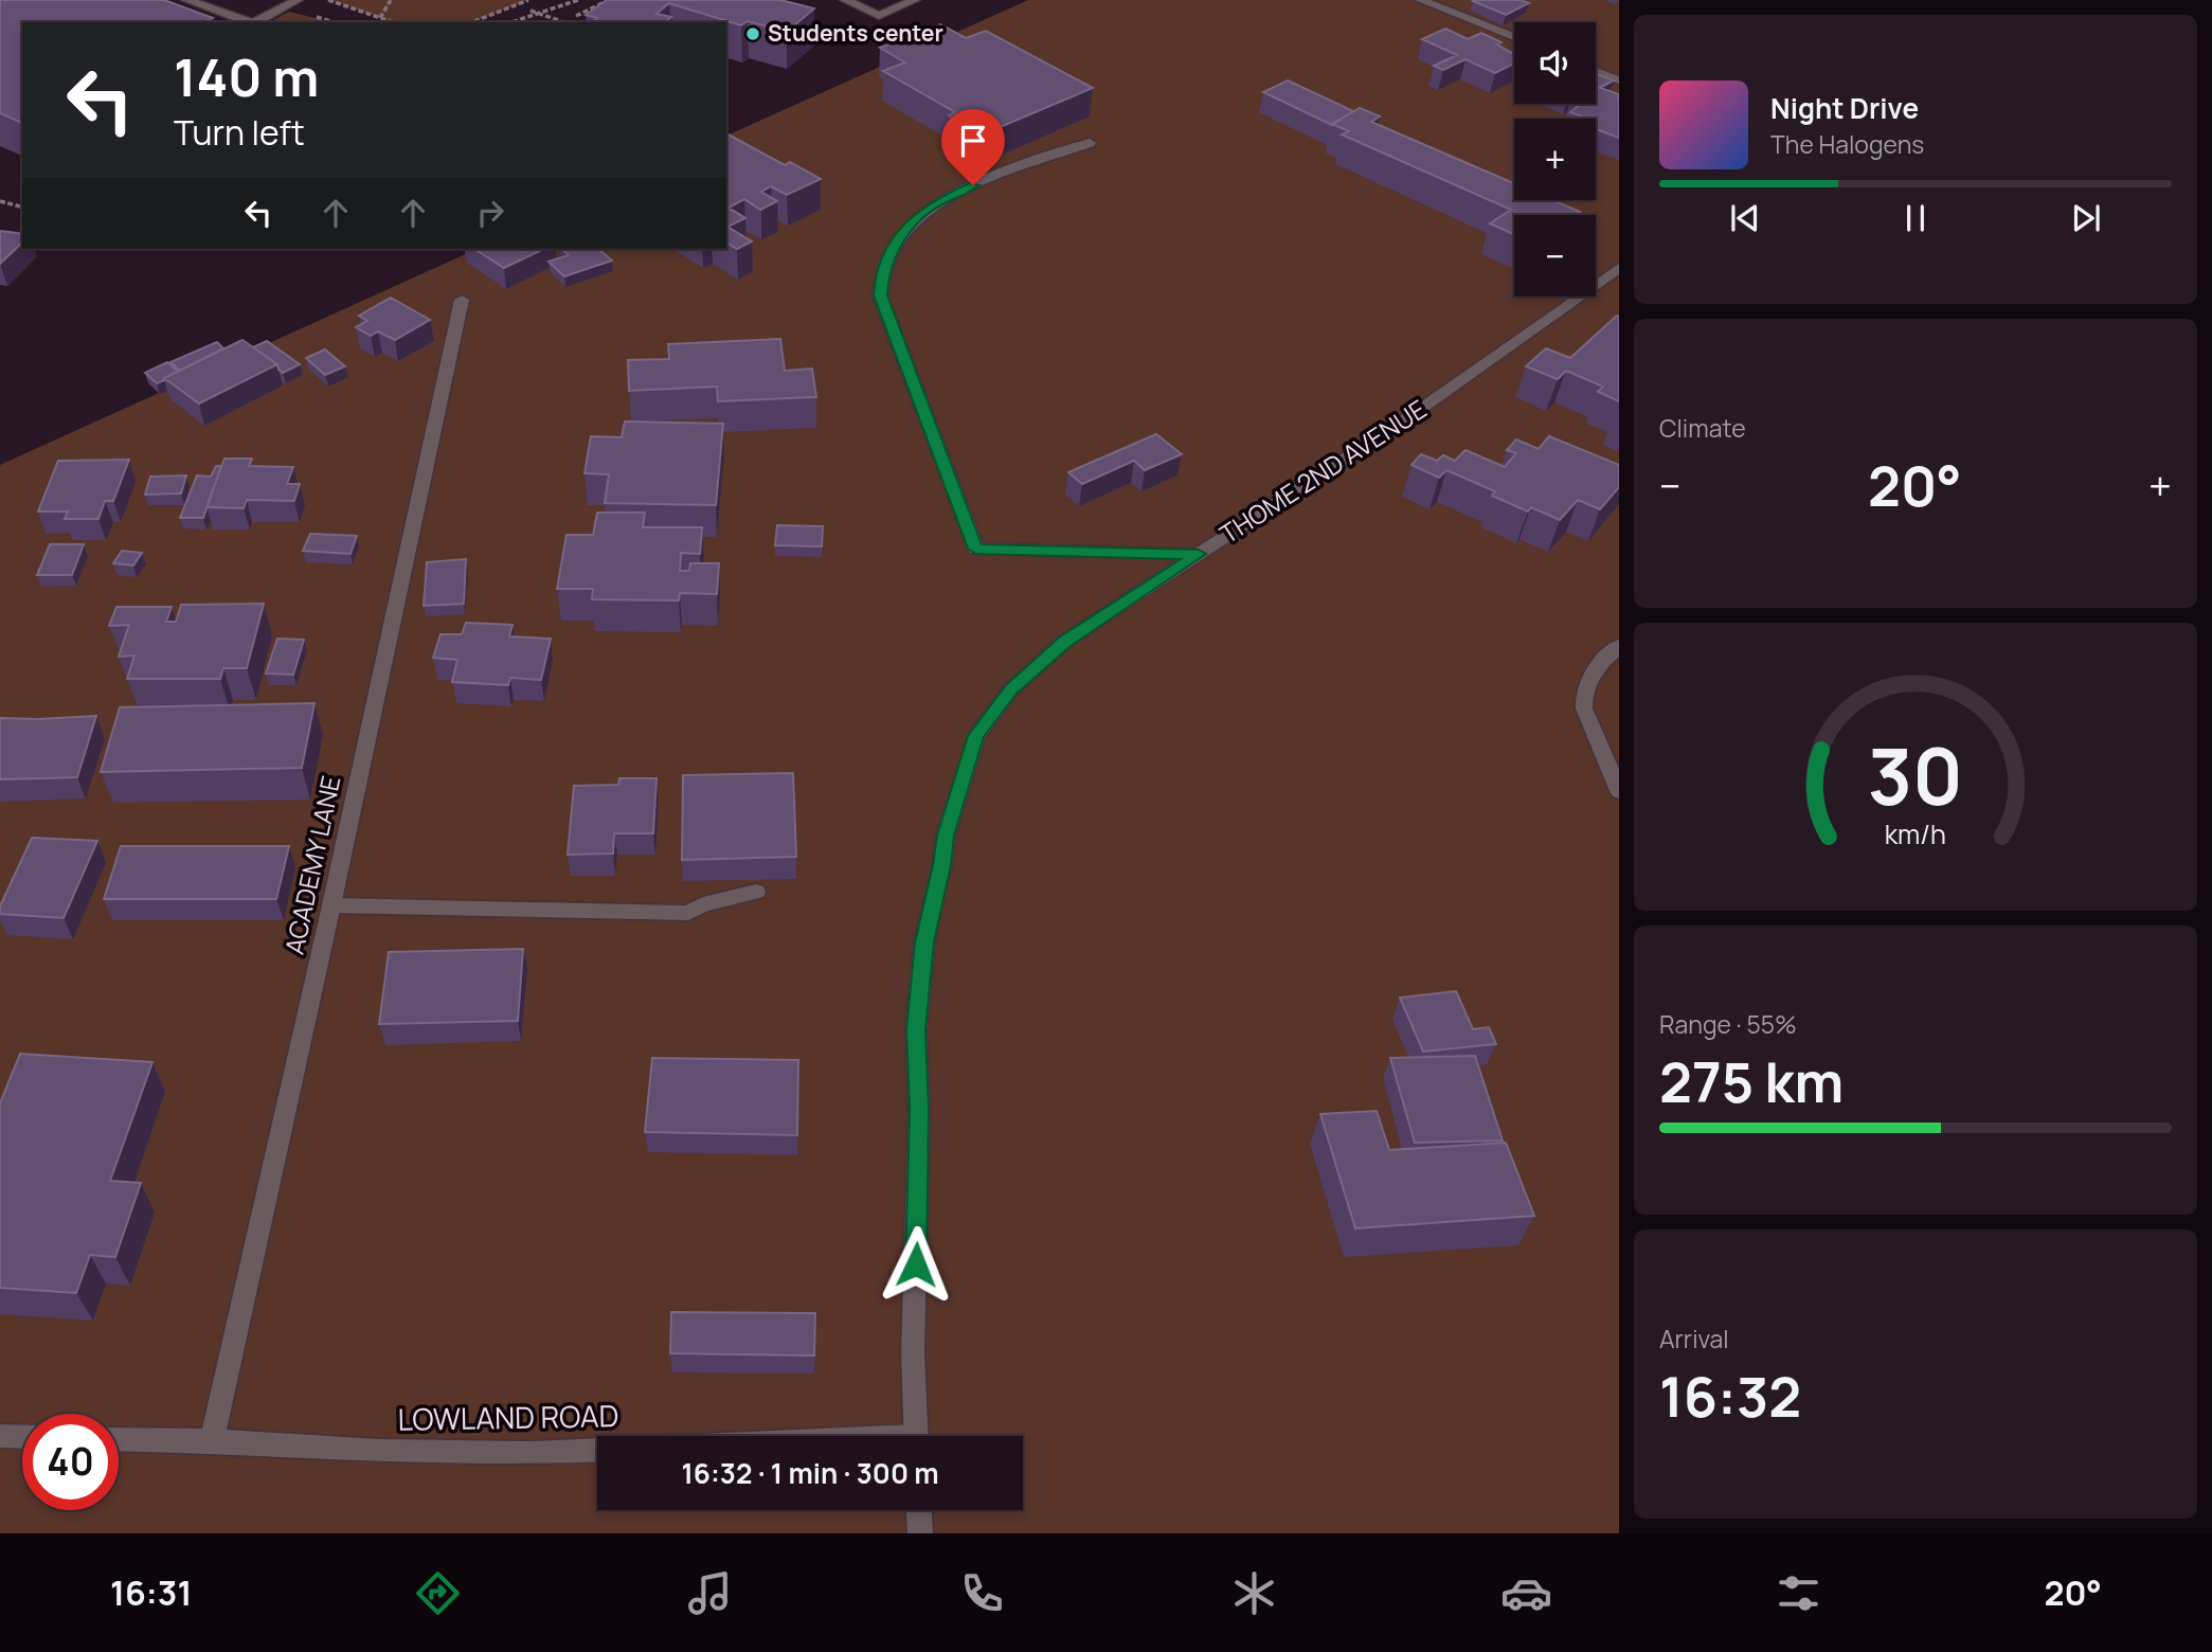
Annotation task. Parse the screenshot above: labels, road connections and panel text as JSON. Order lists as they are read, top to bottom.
{
  "streets": {
    "street": ["THOME 2ND AVENUE", "ACADEMY LANE", "LOWLAND ROAD"]
  },
  "crossings": [
    ["ACADEMY LANE", "LOWLAND ROAD"]
  ],
  "places": ["Students center"],
  "page": {
    "map_buttons": ["+", "−"],
    "turn": ["140 m", "Turn left"],
    "song": ["Night Drive", "The Halogens"],
    "tile": [
      "Climate",
      ["Range · 55%", "275 km"],
      ["Arrival", "16:32"]
    ],
    "heat": ["−", "20°", "+"],
    "limit": "40",
    "trip": "16:32 · 1 min · 300 m",
    "tabs": ["16:31", "20°"],
    "gauge": ["30", "km/h"]
  }
}
